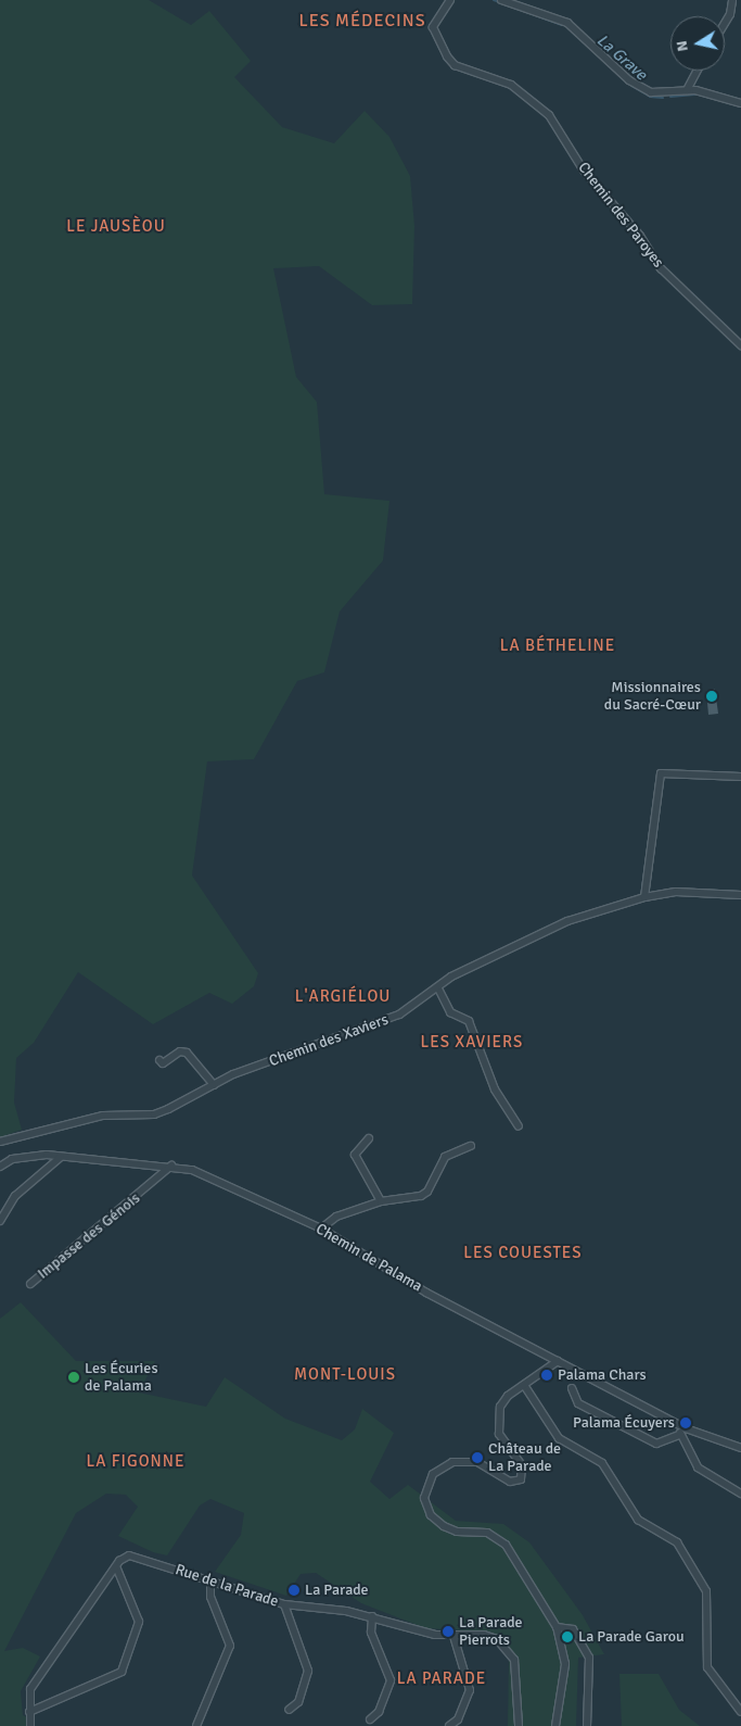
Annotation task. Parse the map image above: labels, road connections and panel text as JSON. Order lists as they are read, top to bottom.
{
  "streets": {
    "street": [
      "Chemin des Paroyes",
      "Chemin des Xaviers",
      "Impasse des Génois",
      "Chemin de Palama",
      "Rue de la Parade"
    ]
  },
  "crossings": [
    ["Impasse des Génois", "Chemin de Palama"]
  ],
  "districts": [
    "LES MÉDECINS",
    "LE JAUSÈOU",
    "LA BÉTHELINE",
    "L'ARGIÉLOU",
    "LES XAVIERS",
    "LES COUESTES",
    "MONT-LOUIS",
    "LA FIGONNE",
    "LA PARADE"
  ],
  "water": ["La Grave"],
  "places": [
    "Missionnaires du Sacré-Cœur",
    "Palama Chars",
    "Les Écuries de Palama",
    "Palama Écuyers",
    "Château de La Parade",
    "La Parade",
    "La Parade Pierrots",
    "La Parade Garou"
  ],
  "north": "left"
}
